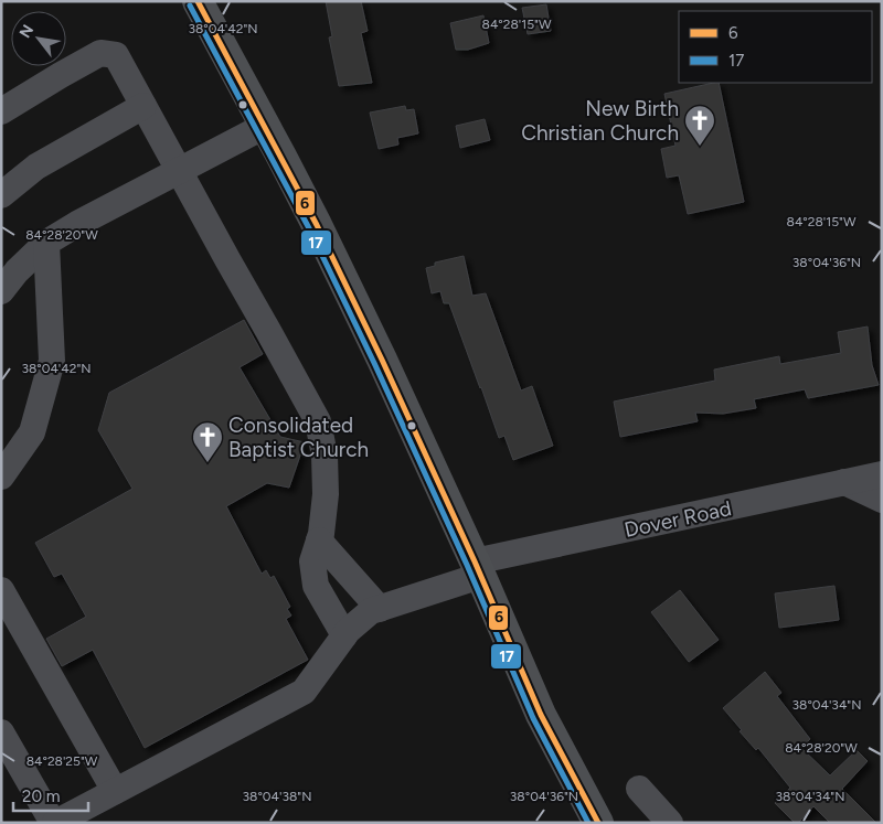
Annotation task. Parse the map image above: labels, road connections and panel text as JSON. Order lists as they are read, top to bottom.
{
  "streets": {
    "street": ["Dover Road"]
  },
  "places": {
    "church": ["New Birth Christian Church", "Consolidated Baptist Church"]
  },
  "lines": ["transit line 6", "transit line 17"],
  "legend": ["6", "17"],
  "scale_bar": "20 m",
  "north": "top left",
  "coordinates": [
    "84°28'15\"W",
    "38°04'42\"N",
    "84°28'20\"W",
    "38°04'36\"N",
    "38°04'34\"N",
    "84°28'25\"W",
    "38°04'38\"N"
  ]
}
